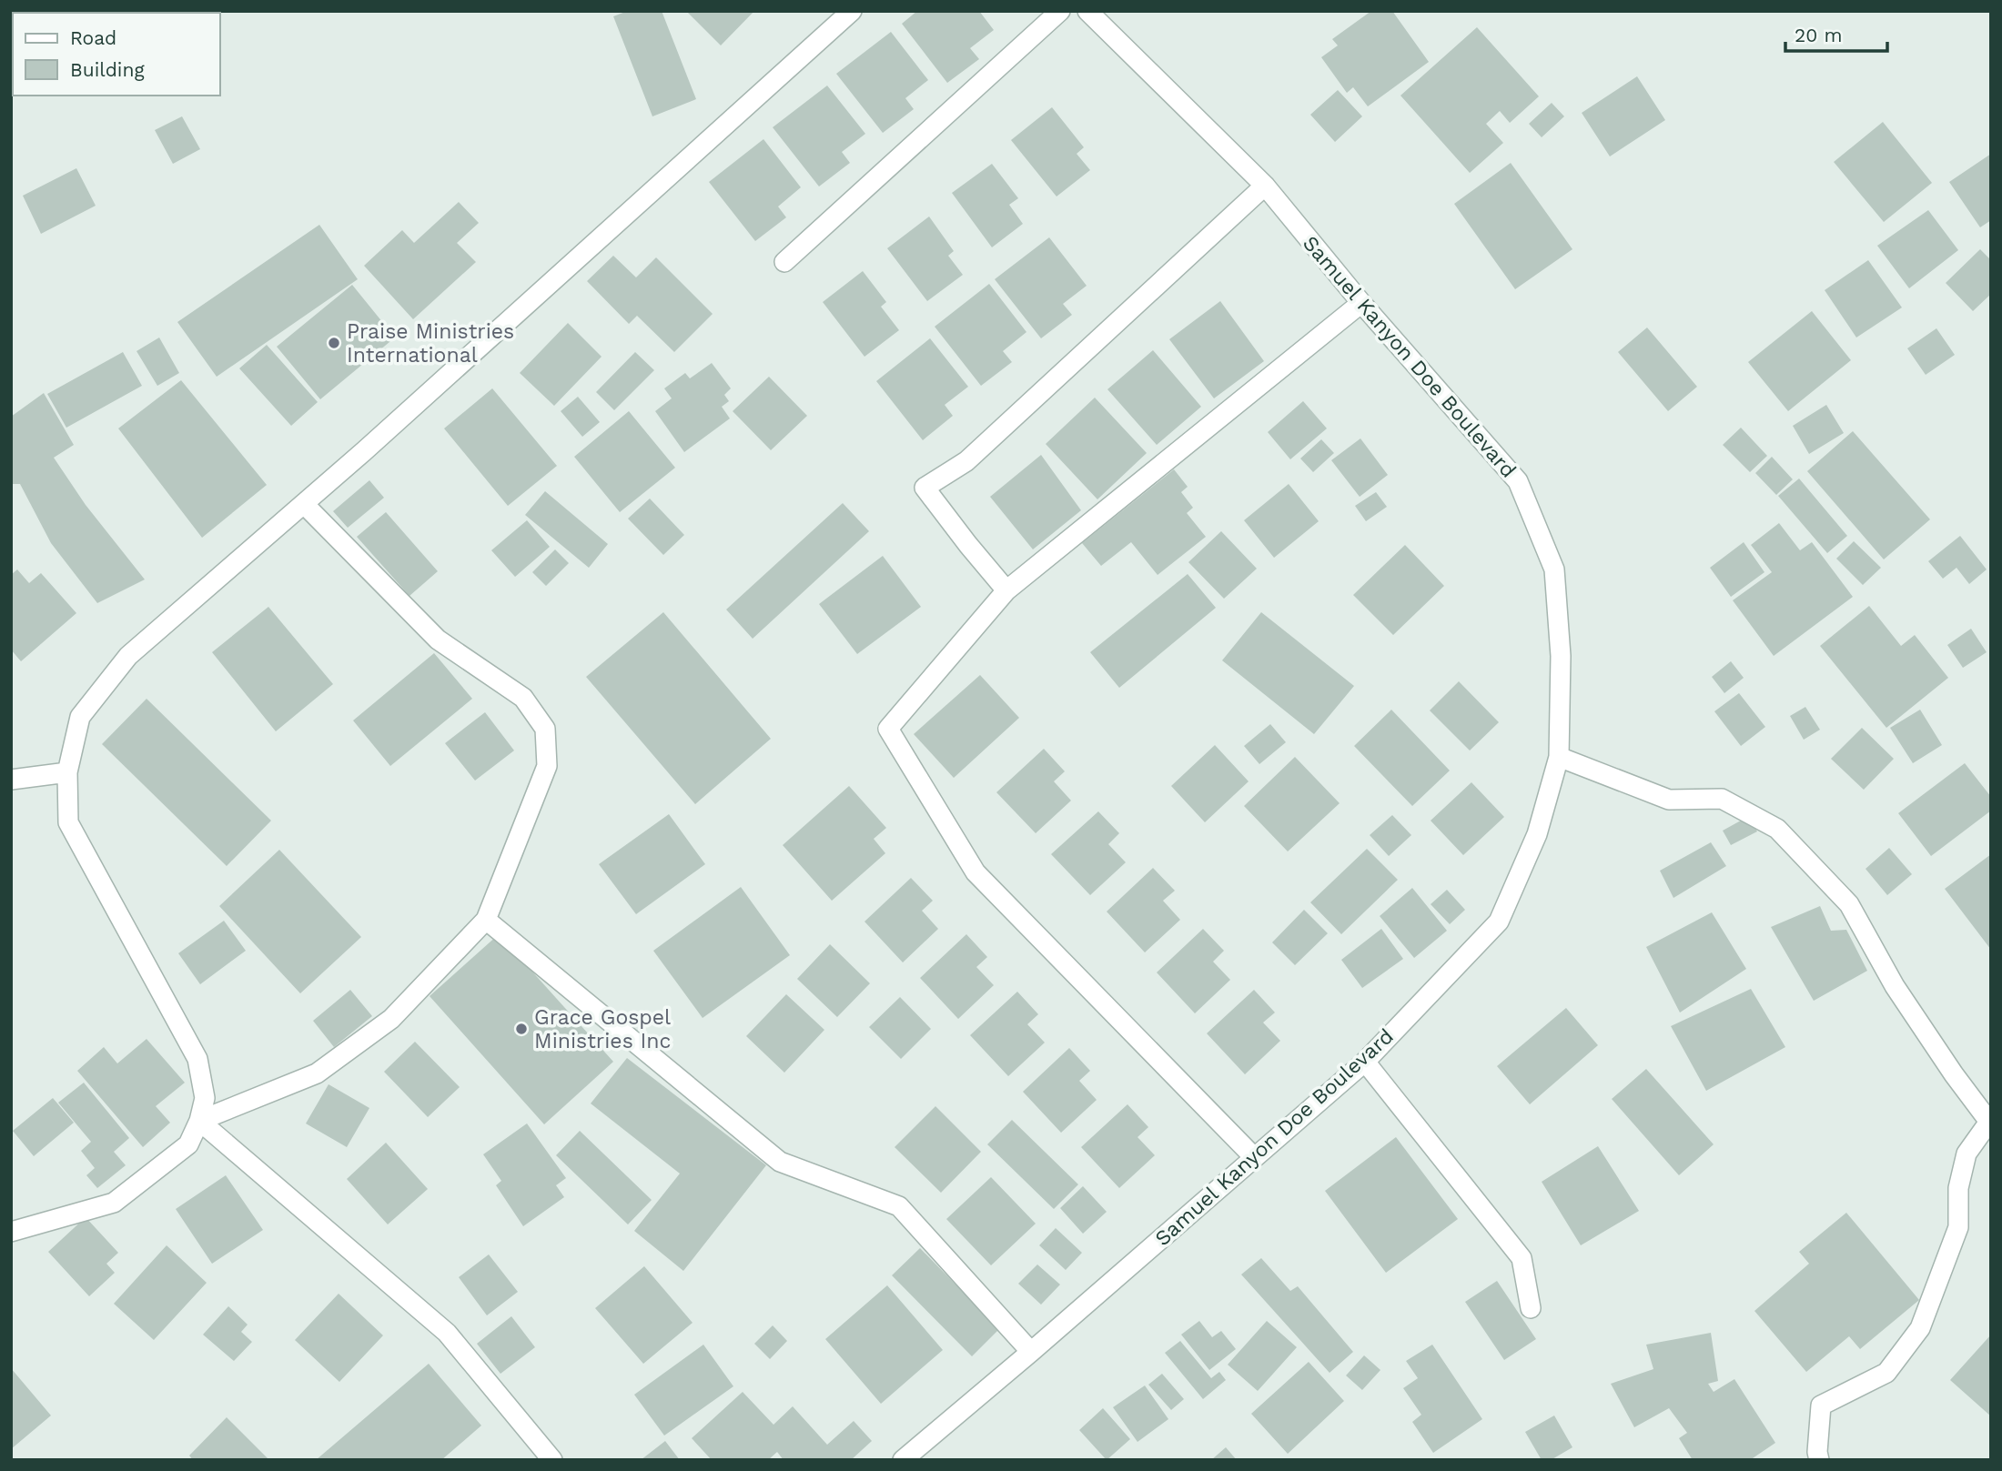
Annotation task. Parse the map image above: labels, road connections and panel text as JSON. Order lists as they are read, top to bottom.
{
  "streets": {
    "street": ["Samuel Kanyon Doe Boulevard"]
  },
  "places": ["Praise Ministries International", "Grace Gospel Ministries Inc"],
  "legend": ["Road", "Building"],
  "scale_bar": "20 m"
}
